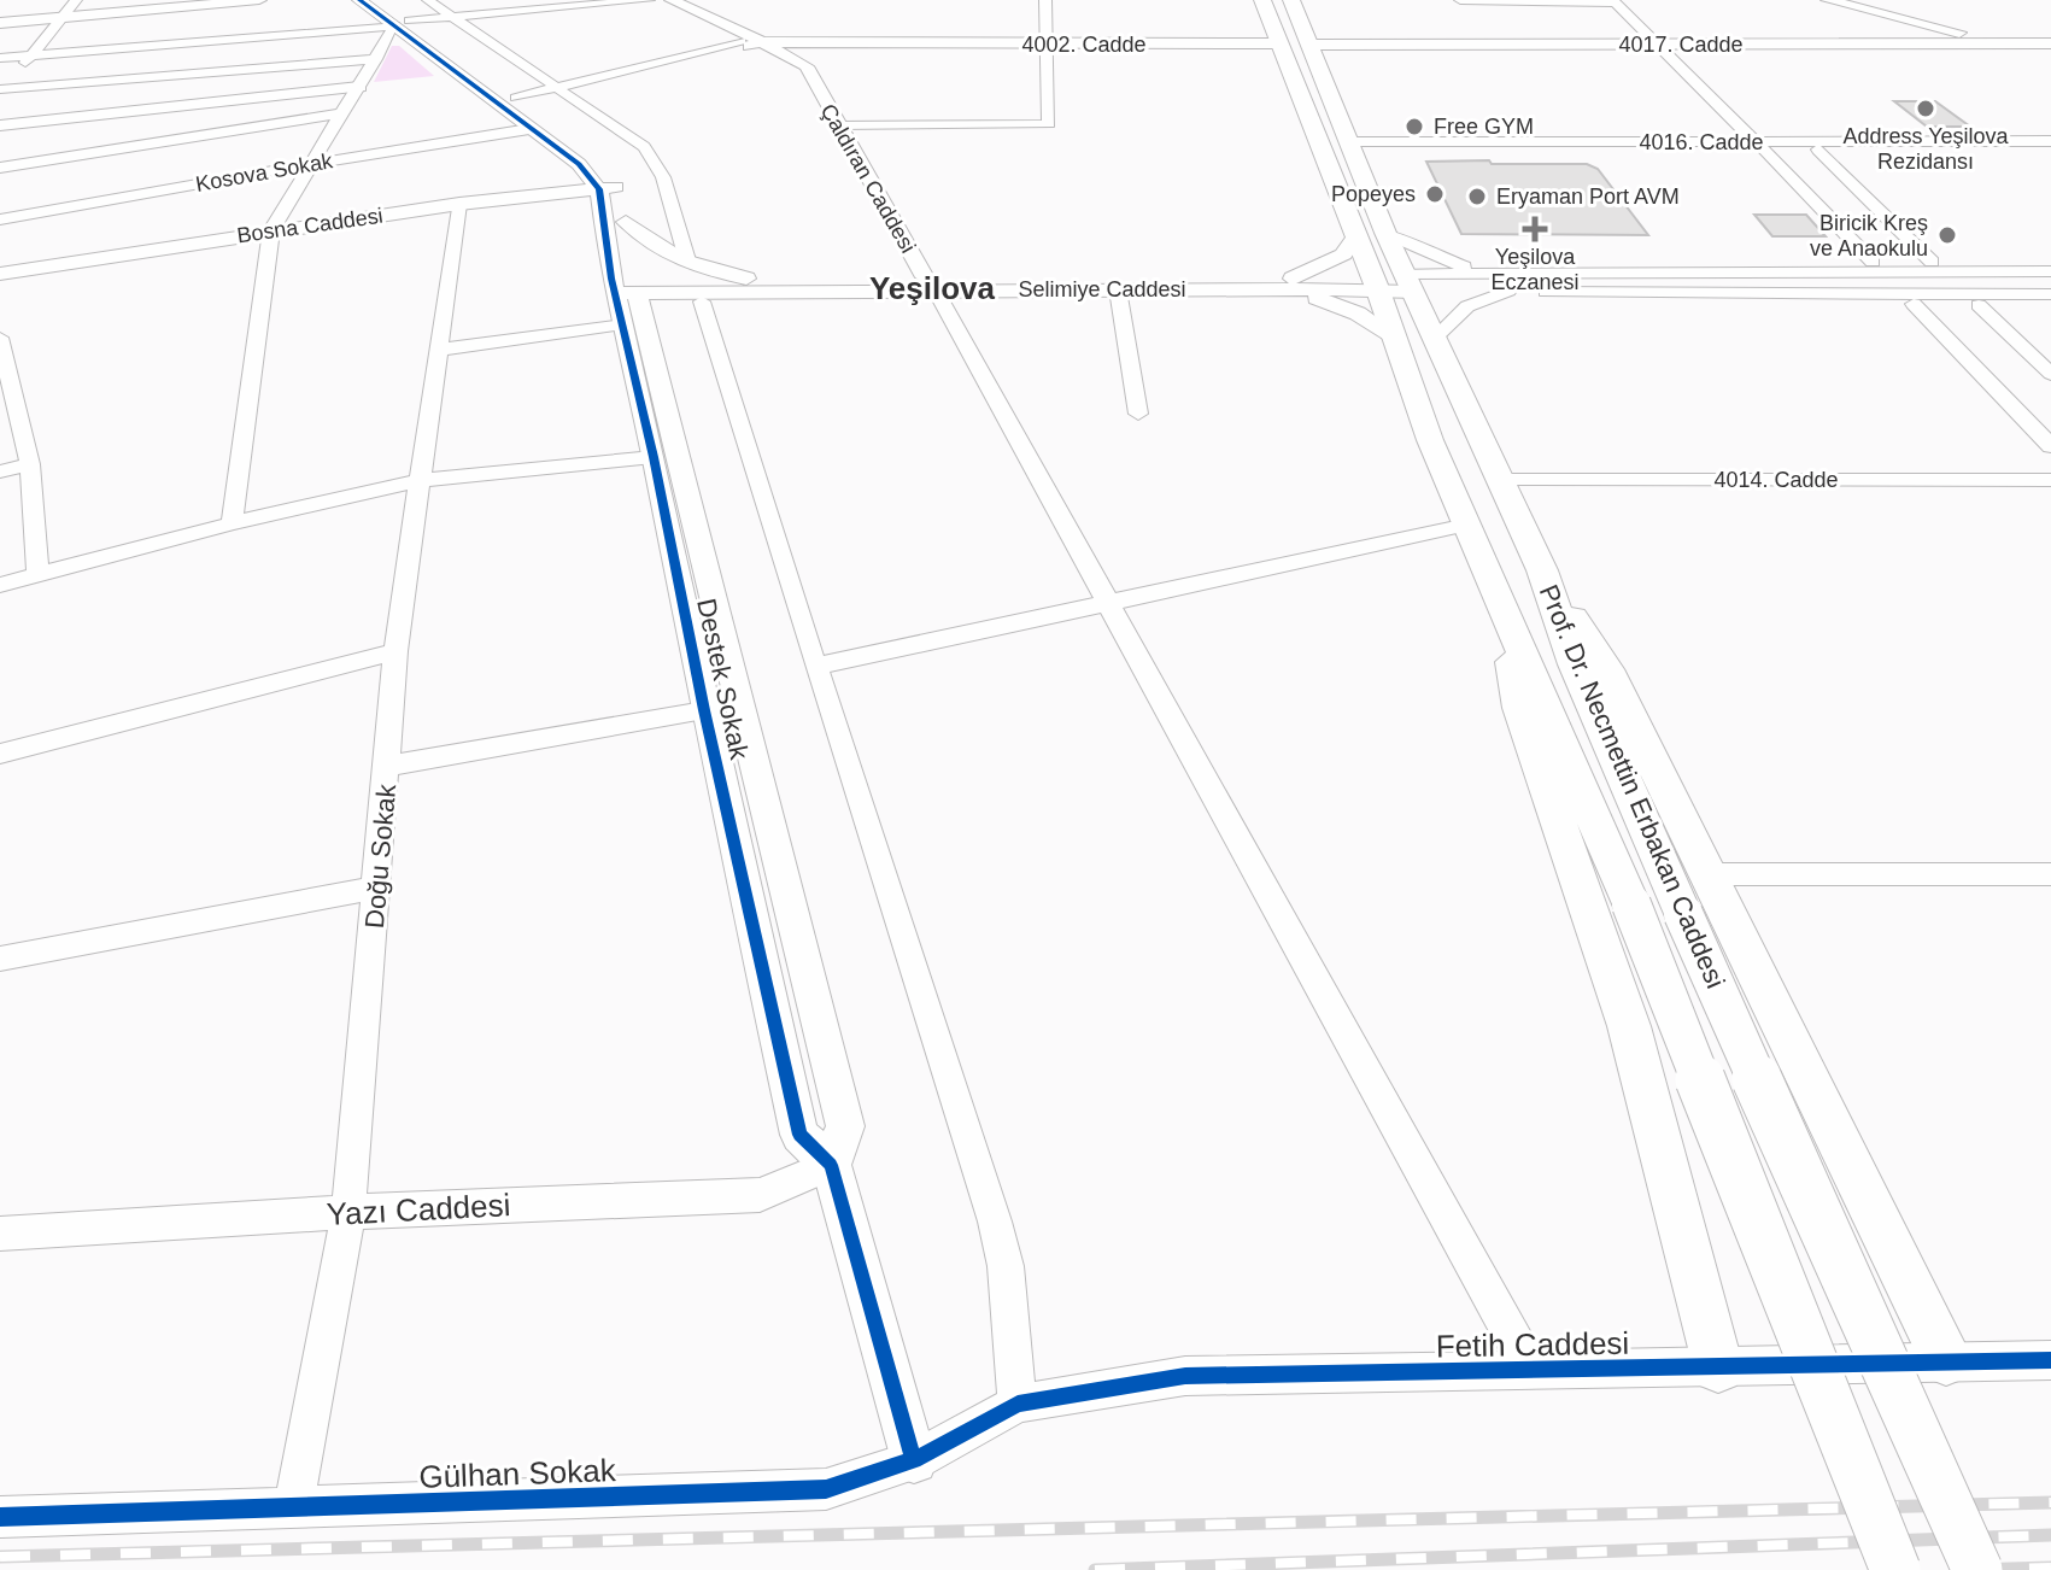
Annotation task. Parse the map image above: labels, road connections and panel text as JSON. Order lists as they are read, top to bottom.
{
  "streets": {
    "main road": ["Prof. Dr. Necmettin Erbakan Caddesi"],
    "street": [
      "4002. Cadde",
      "4017. Cadde",
      "4016. Cadde",
      "Kosova Sokak",
      "Çaldıran Caddesi",
      "Bosna Caddesi",
      "Selimiye Caddesi",
      "4014. Cadde",
      "Destek Sokak",
      "Doğu Sokak",
      "Yazı Caddesi",
      "Fetih Caddesi",
      "Gülhan Sokak"
    ]
  },
  "crossings": [
    ["4002. Cadde", "Çaldıran Caddesi"],
    ["4002. Cadde", "Prof. Dr. Necmettin Erbakan Caddesi"],
    ["4017. Cadde", "Prof. Dr. Necmettin Erbakan Caddesi"],
    ["4016. Cadde", "Prof. Dr. Necmettin Erbakan Caddesi"],
    ["Kosova Sokak", "Destek Sokak"],
    ["Çaldıran Caddesi", "Selimiye Caddesi"],
    ["Bosna Caddesi", "Destek Sokak"],
    ["Bosna Caddesi", "Doğu Sokak"],
    ["Selimiye Caddesi", "Destek Sokak"],
    ["Selimiye Caddesi", "Prof. Dr. Necmettin Erbakan Caddesi"],
    ["4014. Cadde", "Prof. Dr. Necmettin Erbakan Caddesi"],
    ["Destek Sokak", "Yazı Caddesi"],
    ["Destek Sokak", "Gülhan Sokak"],
    ["Doğu Sokak", "Yazı Caddesi"],
    ["Doğu Sokak", "Gülhan Sokak"],
    ["Fetih Caddesi", "Gülhan Sokak"]
  ],
  "districts": ["Yeşilova"],
  "places": {
    "other": [
      "Address Yeşilova Rezidansı",
      "Free GYM",
      "Popeyes",
      "Eryaman Port AVM",
      "Biricik Kreş ve Anaokulu"
    ],
    "health": ["Yeşilova Eczanesi"]
  }
}
